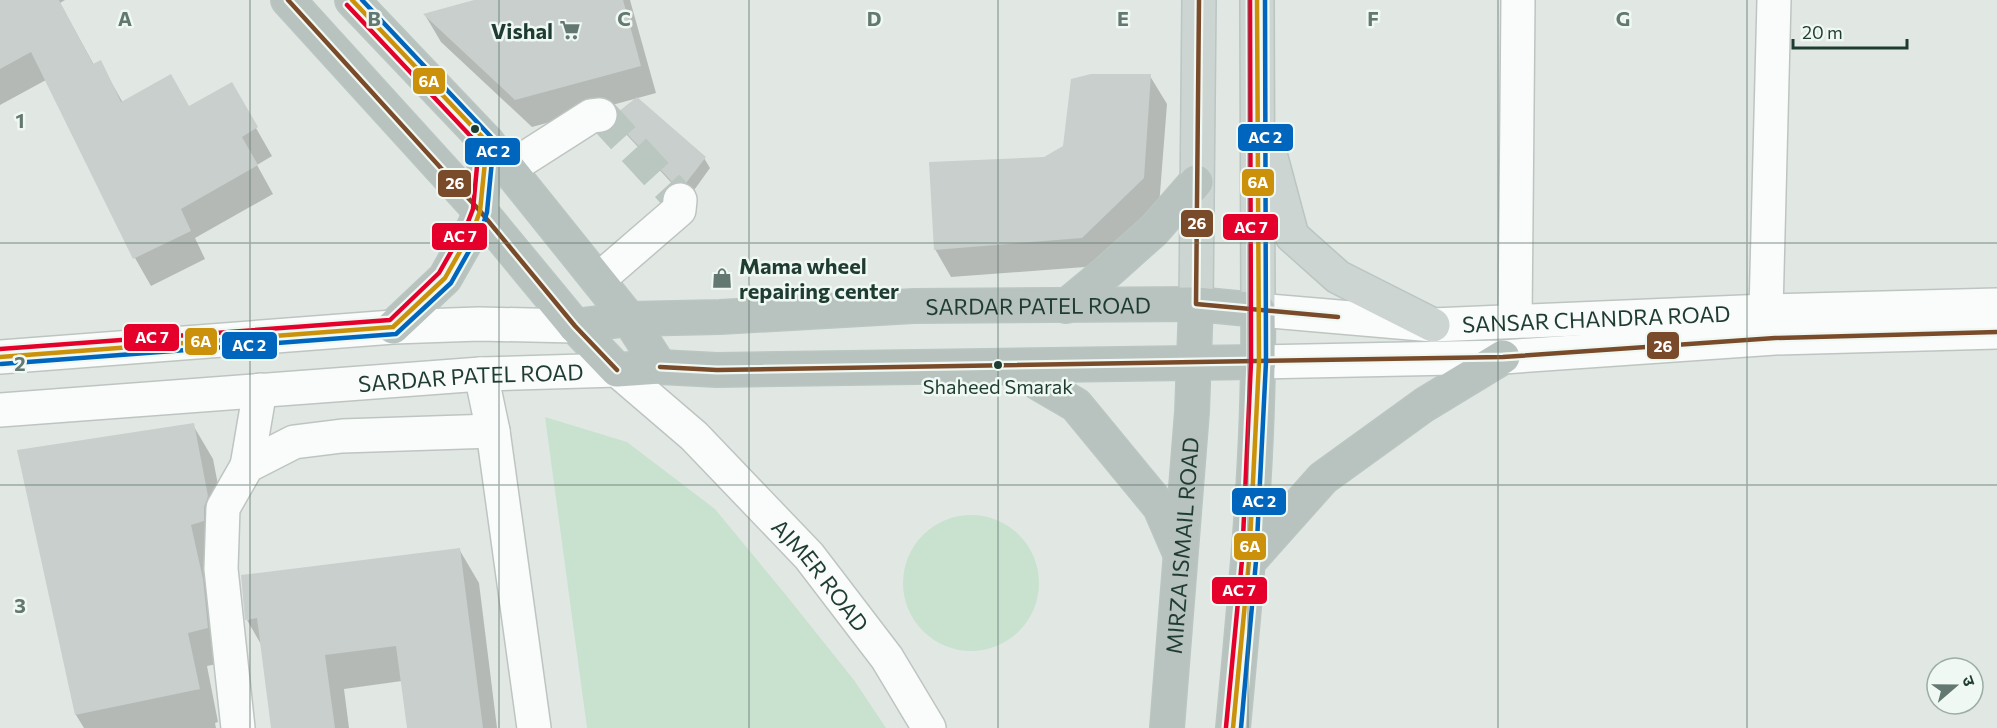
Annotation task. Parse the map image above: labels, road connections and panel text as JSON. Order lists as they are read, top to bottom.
{
  "streets": {
    "highway": ["SARDAR PATEL ROAD", "SANSAR CHANDRA ROAD", "MIRZA ISMAIL ROAD"],
    "street": ["AJMER ROAD"]
  },
  "crossings": [
    ["SARDAR PATEL ROAD", "SANSAR CHANDRA ROAD"],
    ["SARDAR PATEL ROAD", "MIRZA ISMAIL ROAD"],
    ["SARDAR PATEL ROAD", "AJMER ROAD"],
    ["SANSAR CHANDRA ROAD", "MIRZA ISMAIL ROAD"]
  ],
  "places": {
    "supermarket": ["Vishal"],
    "shop": ["Mama wheel repairing center"],
    "other": ["Shaheed Smarak"]
  },
  "lines": ["transit line 26", "transit line 6A"],
  "scale_bar": "20 m",
  "north": "right",
  "grid": {
    "columns": [
      "A",
      "B",
      "C",
      "D",
      "E",
      "F",
      "G"
    ],
    "rows": ["1", "2", "3"]
  }
}
